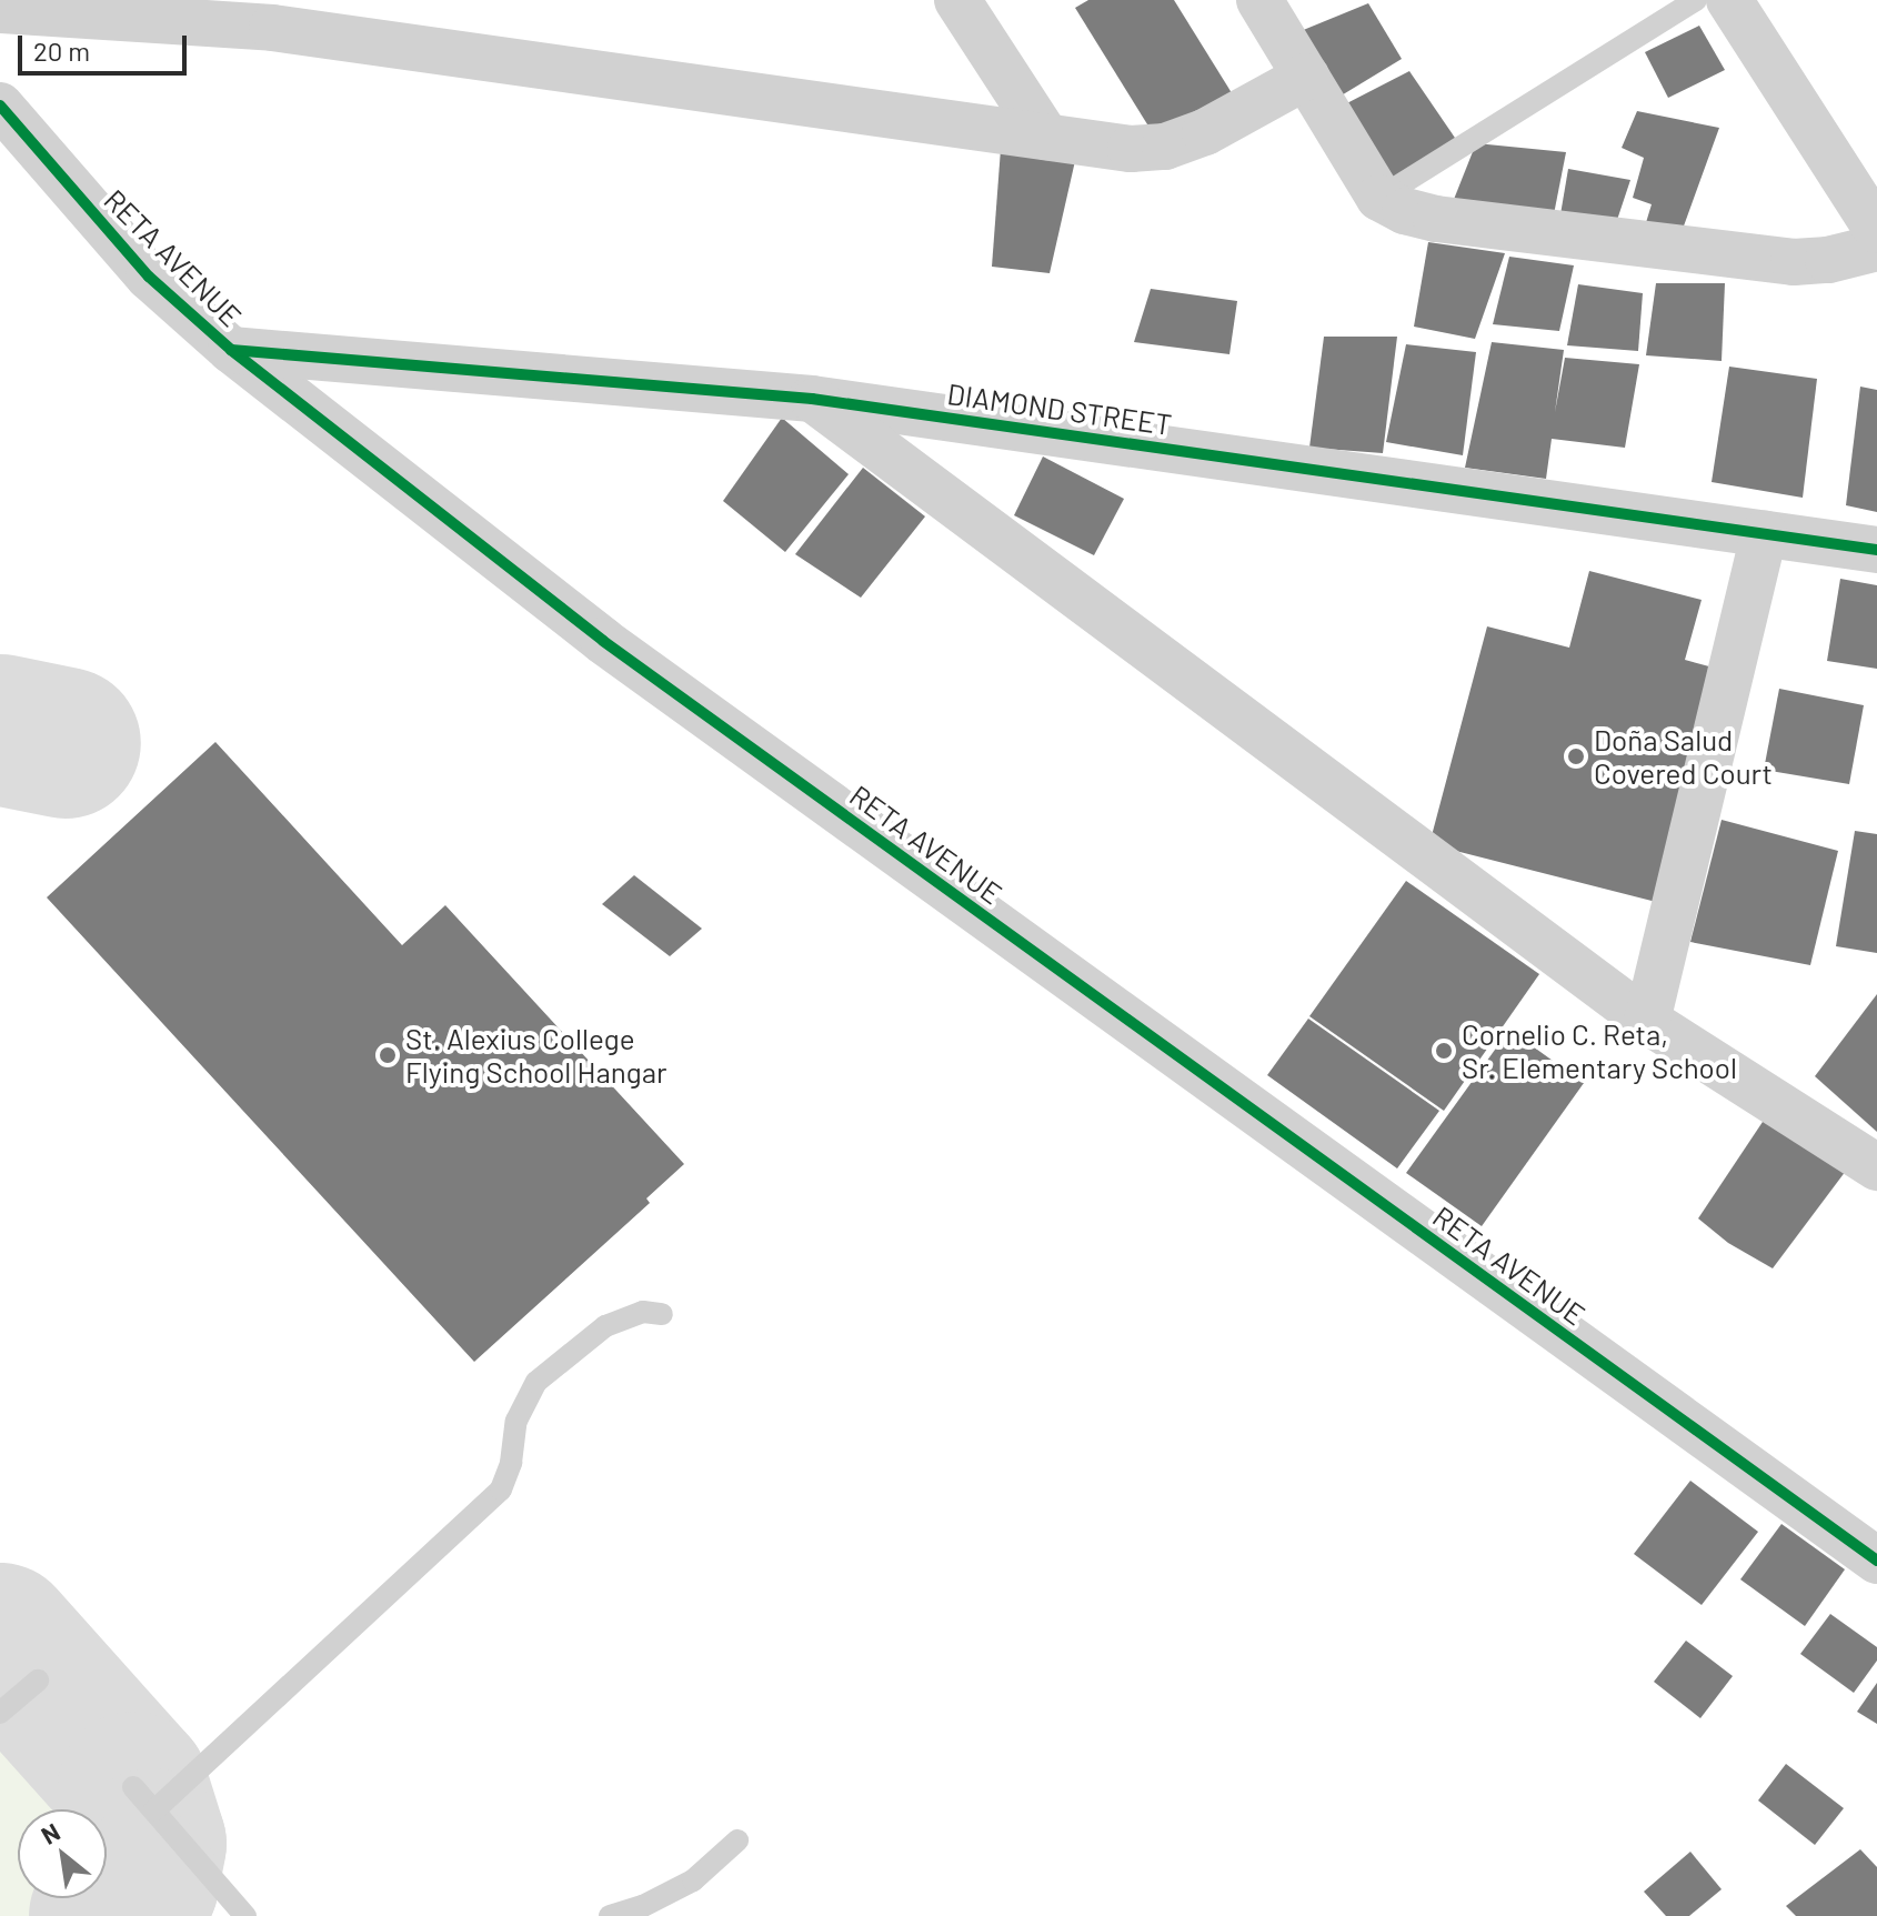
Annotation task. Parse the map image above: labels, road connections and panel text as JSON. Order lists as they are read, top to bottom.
{
  "streets": {
    "street": ["RETA AVENUE", "DIAMOND STREET"]
  },
  "crossings": [
    ["RETA AVENUE", "DIAMOND STREET"]
  ],
  "places": ["Doña Salud Covered Court", "Cornelio C. Reta, Sr. Elementary School", "St. Alexius College Flying School Hangar"],
  "scale_bar": "20 m",
  "north": "top left"
}
